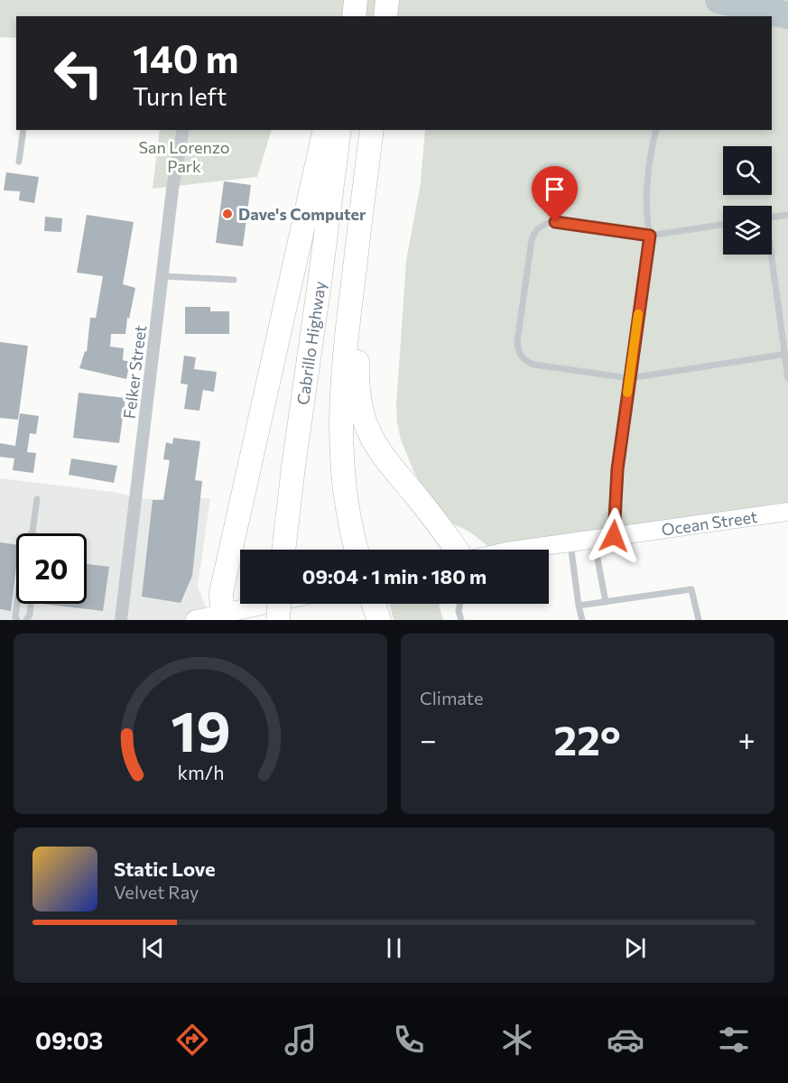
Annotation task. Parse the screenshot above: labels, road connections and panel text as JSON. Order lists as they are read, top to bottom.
{
  "streets": {
    "highway": ["Cabrillo Highway"],
    "main road": ["Ocean Street"],
    "street": ["Felker Street"]
  },
  "parks": ["San Lorenzo Park"],
  "places": ["Dave's Computer"],
  "page": {
    "turn": ["140 m", "Turn left"],
    "limit": "20",
    "trip": "09:04 · 1 min · 180 m",
    "tile": "Climate",
    "heat": ["−", "22°", "+"],
    "song": ["Static Love", "Velvet Ray"],
    "tabs": "09:03",
    "gauge": ["19", "km/h"]
  }
}
